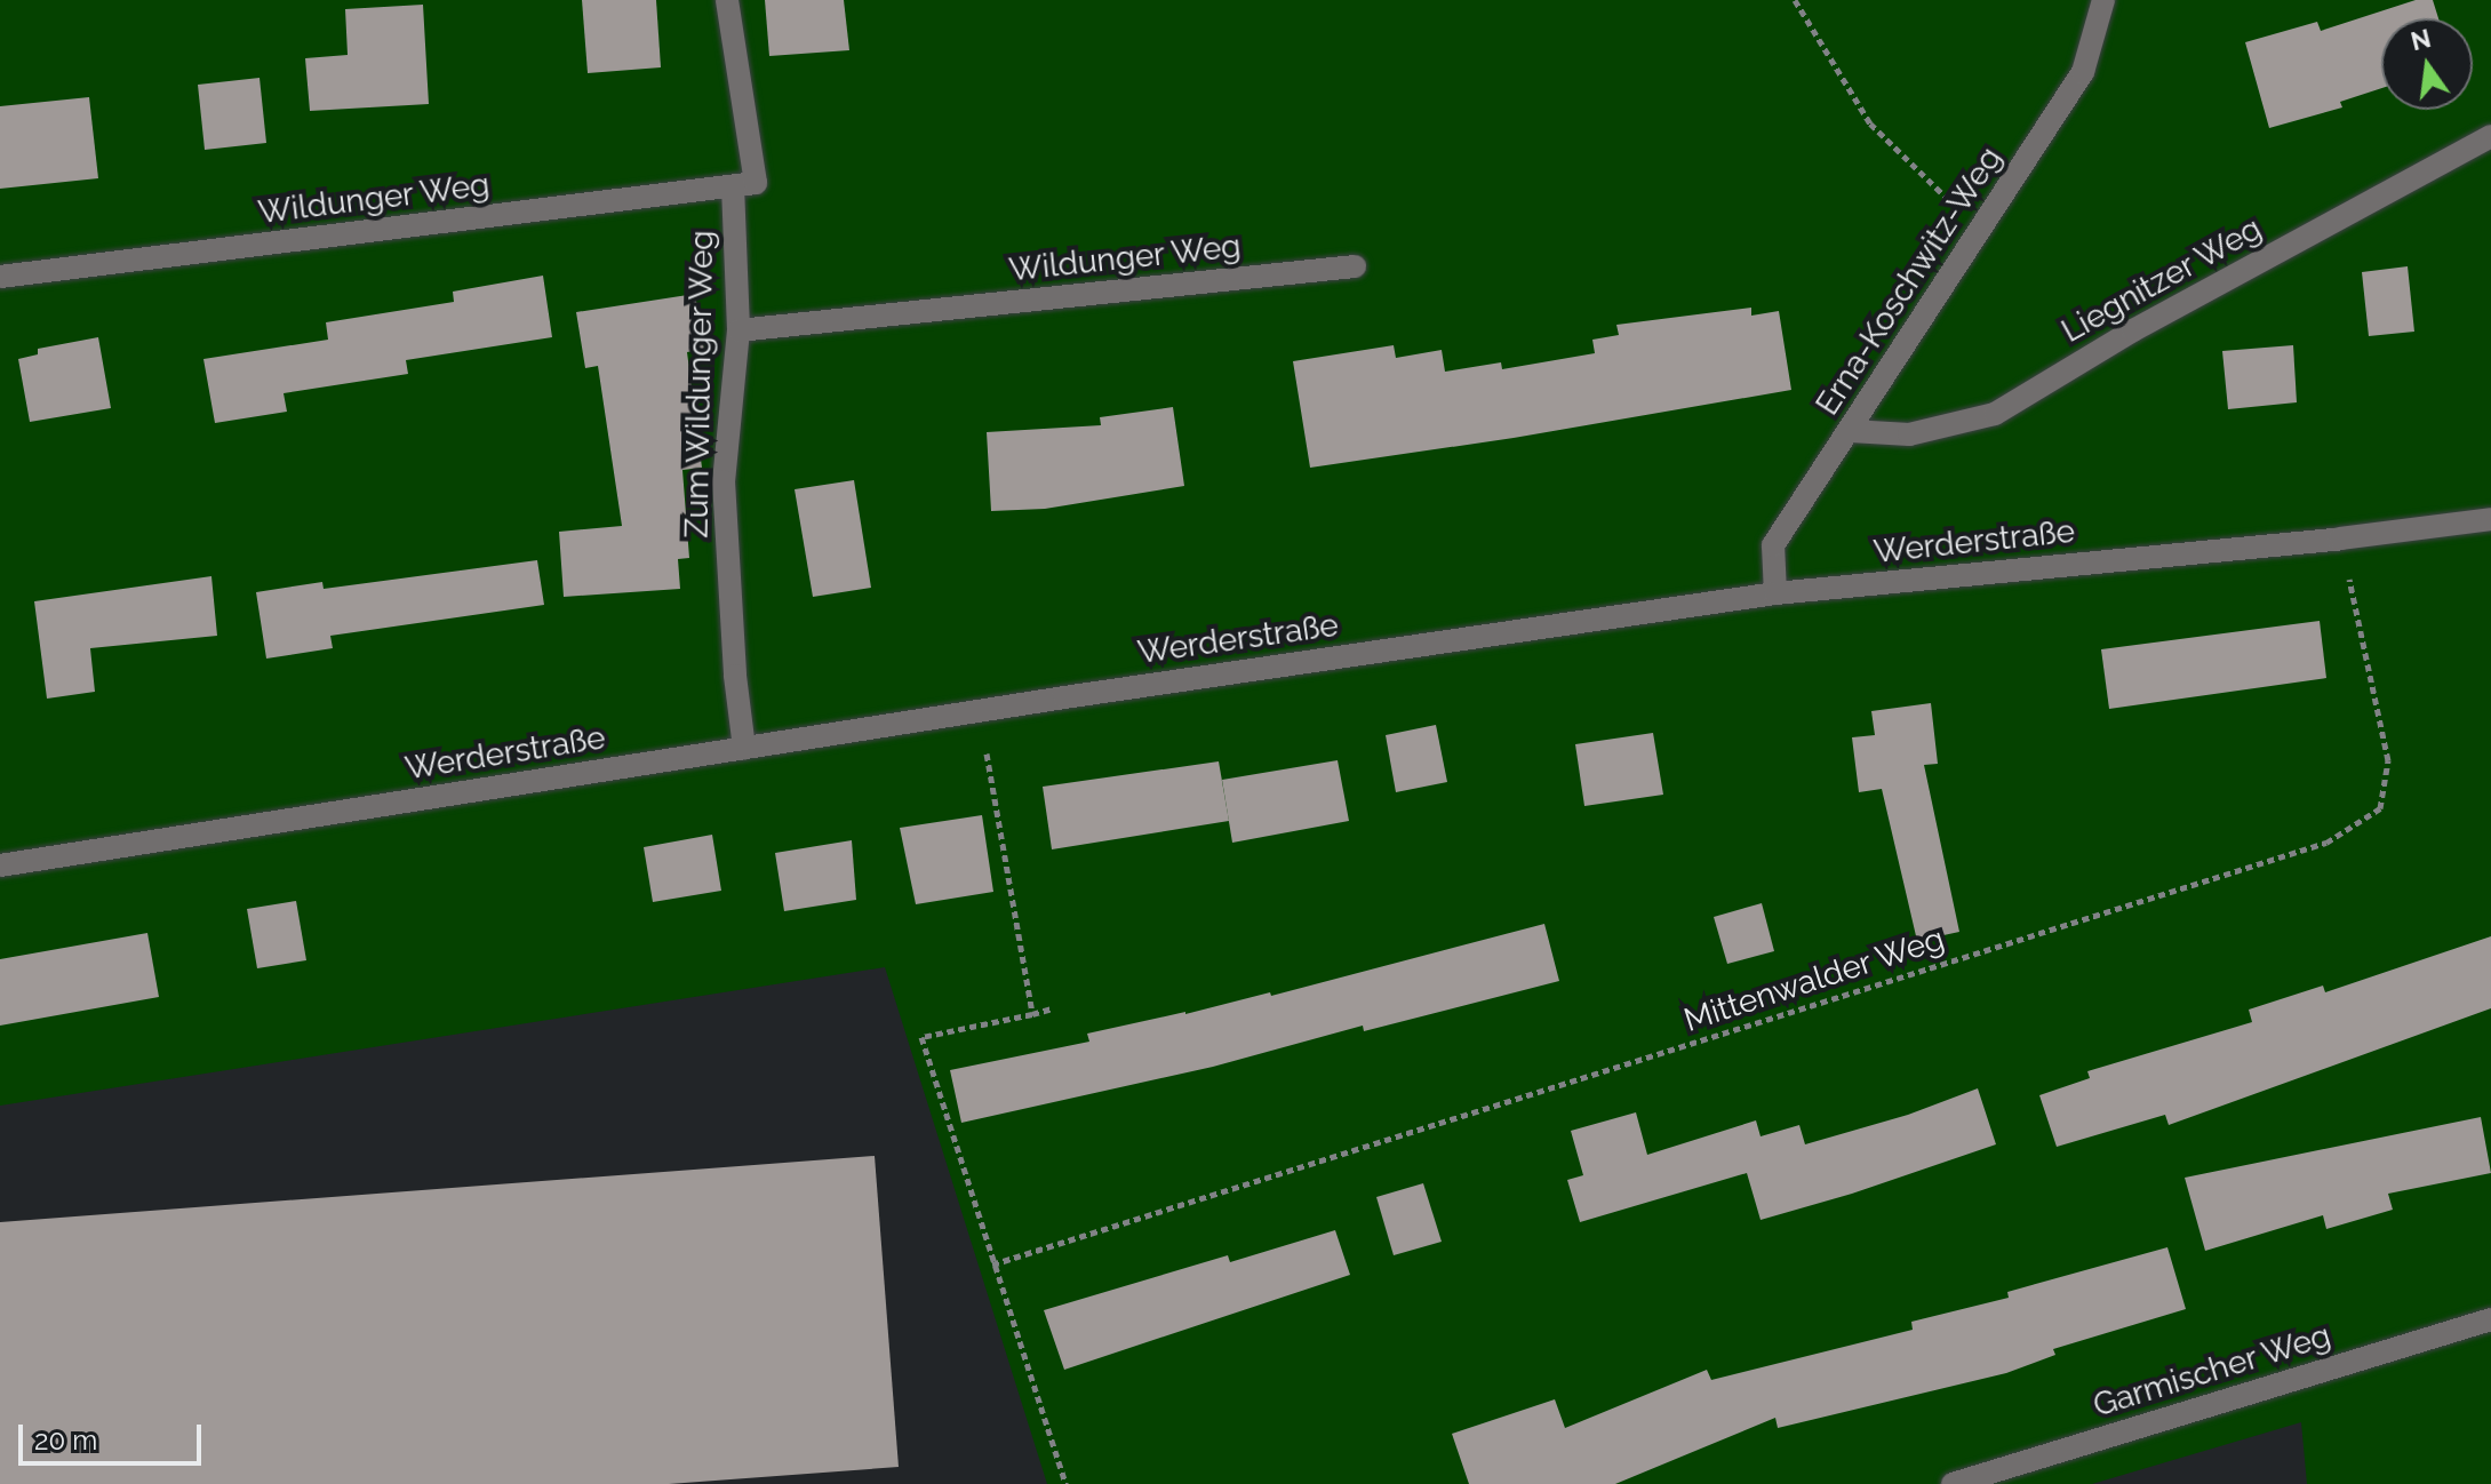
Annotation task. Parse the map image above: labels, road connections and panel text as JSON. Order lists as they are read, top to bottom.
{
  "streets": {
    "street": [
      "Wildunger Weg",
      "Liegnitzer Weg",
      "Erna-Koschwitz-Weg",
      "Zum Wildunger Weg",
      "Werderstraße",
      "Garmischer Weg"
    ],
    "path": ["Mittenwalder Weg"]
  },
  "crossings": [
    ["Wildunger Weg", "Zum Wildunger Weg"],
    ["Liegnitzer Weg", "Erna-Koschwitz-Weg"],
    ["Erna-Koschwitz-Weg", "Werderstraße"],
    ["Zum Wildunger Weg", "Werderstraße"],
    ["Werderstraße", "Mittenwalder Weg"]
  ],
  "scale_bar": "20 m",
  "north": "top"
}
